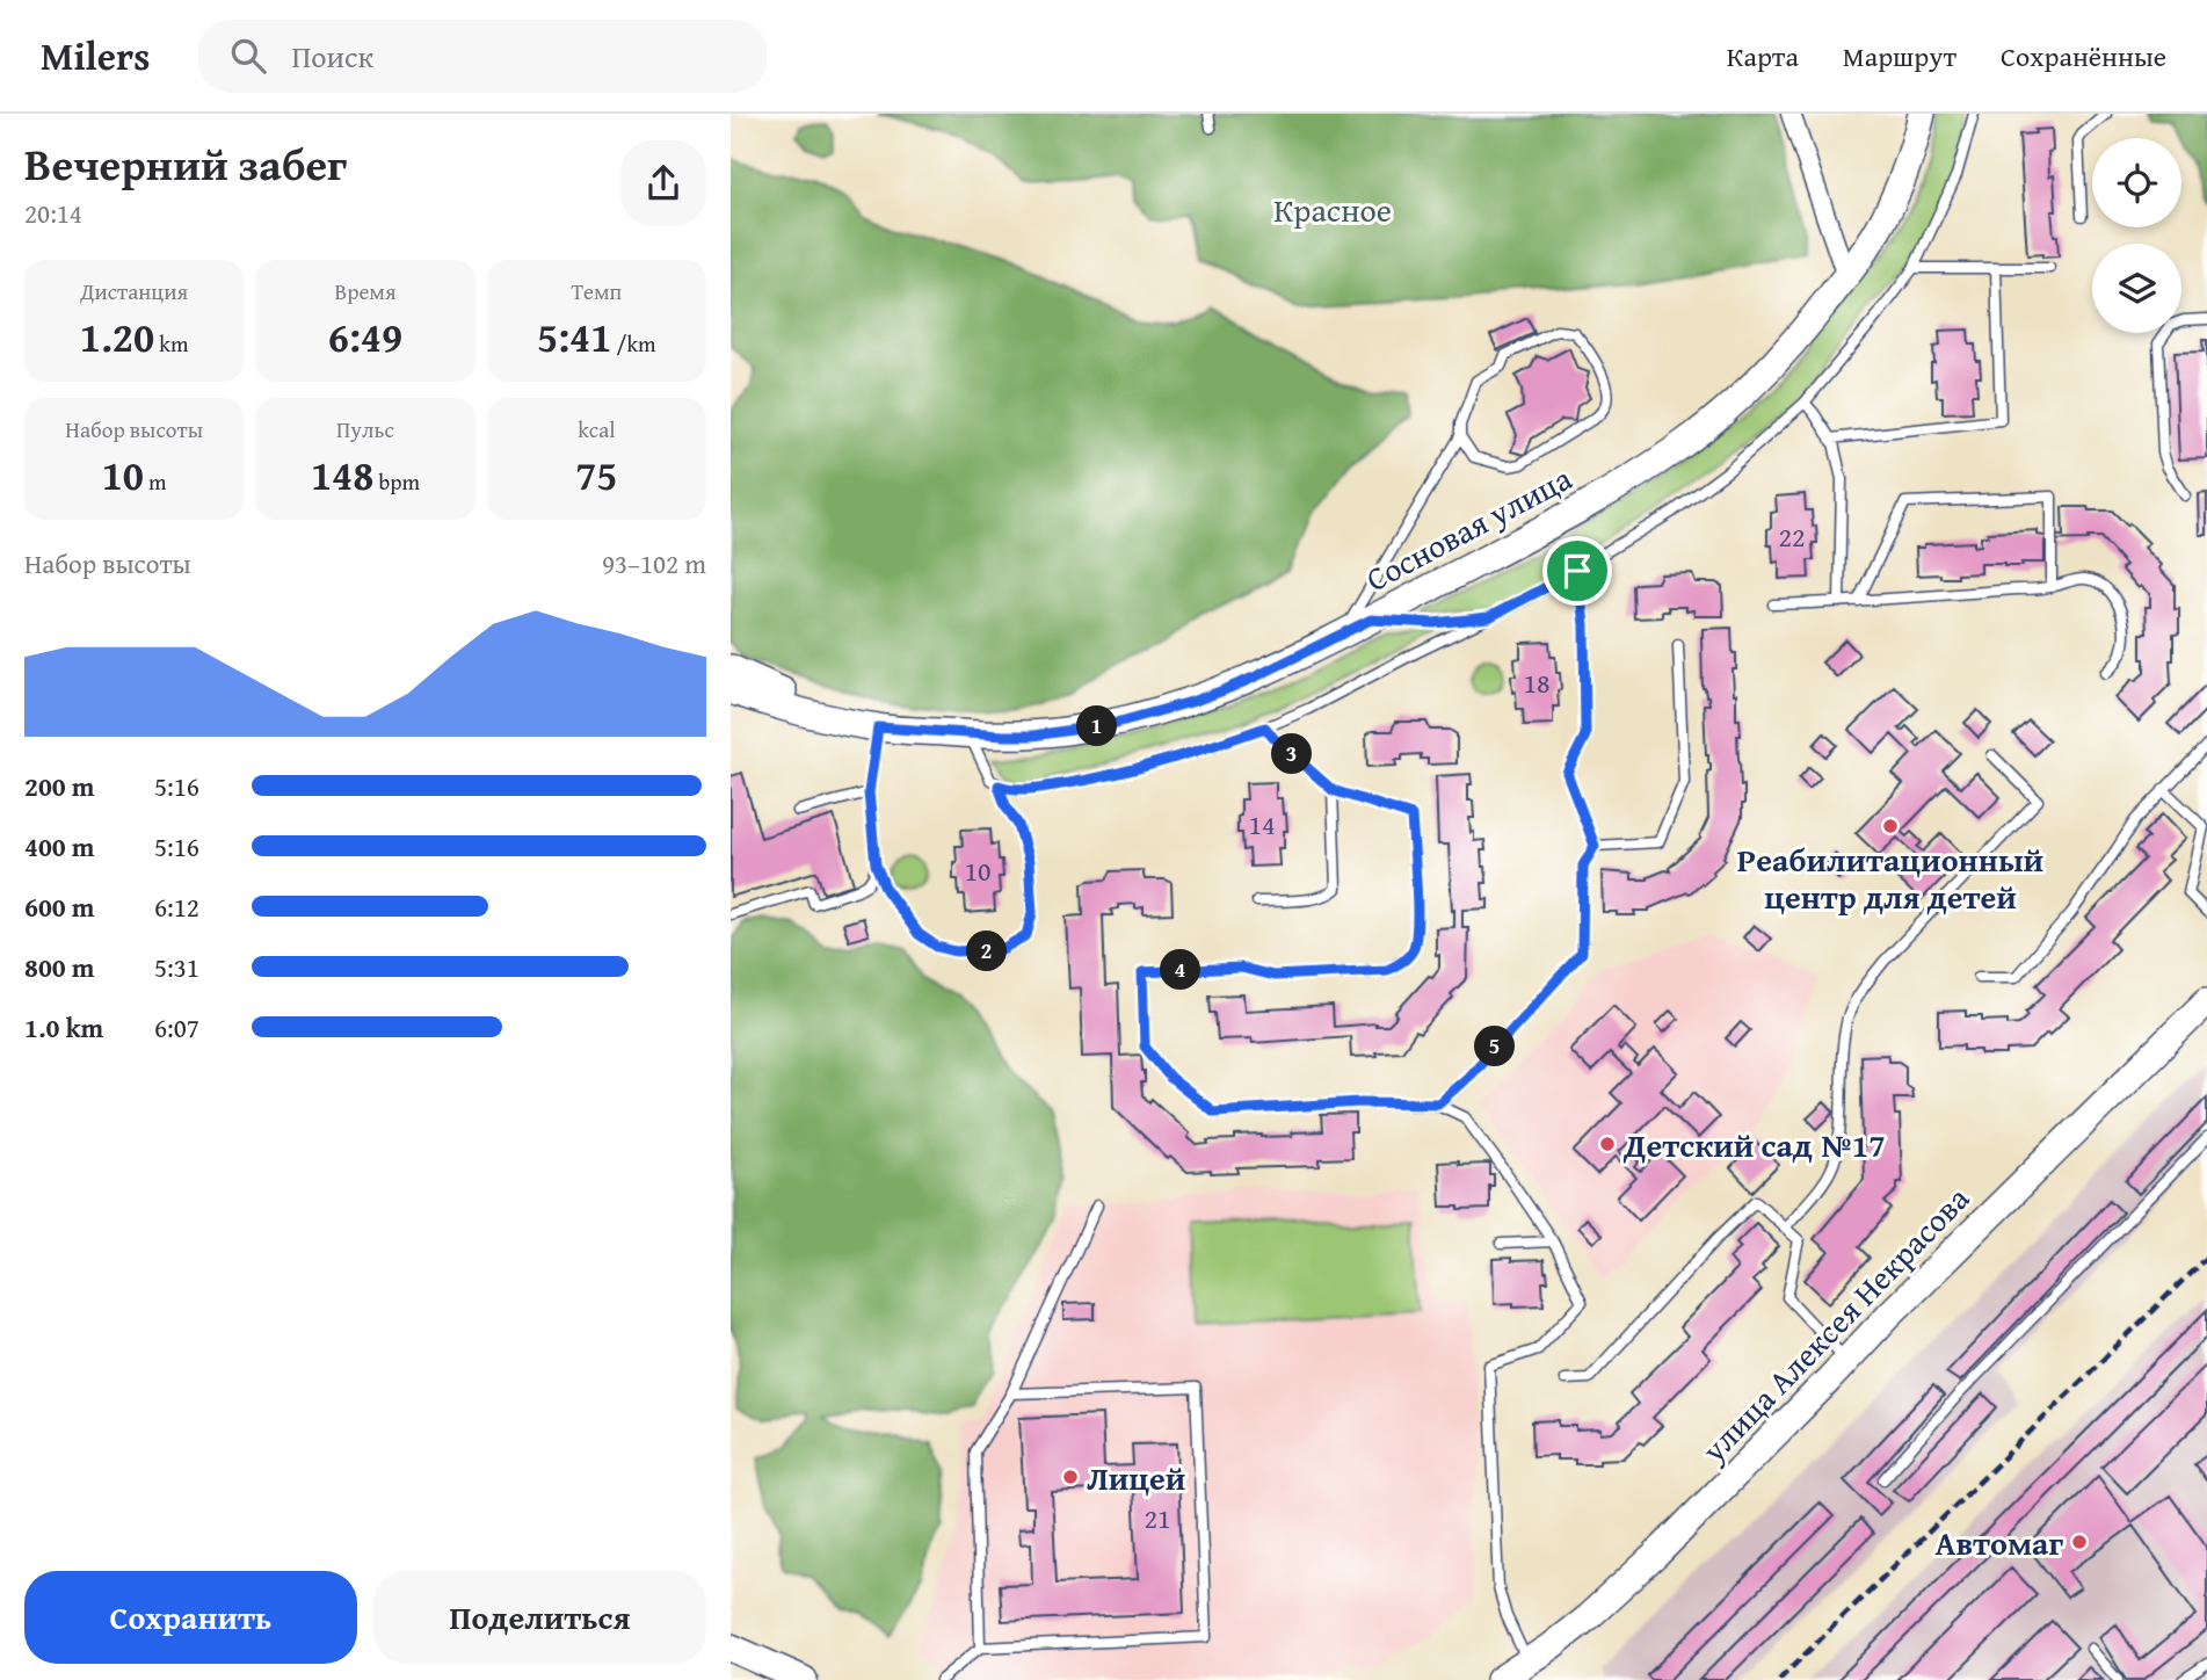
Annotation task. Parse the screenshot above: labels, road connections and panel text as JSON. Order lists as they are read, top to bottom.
{
  "streets": {
    "street": ["Сосновая улица", "улица Алексея Некрасова"]
  },
  "parks": ["Красное"],
  "places": [
    "Реабилитационный центр для детей",
    "Детский сад №17",
    "Лицей",
    "Автомаг"
  ],
  "house_numbers": [
    "22",
    "18",
    "14",
    "10",
    "21"
  ],
  "page": {
    "header": "Milers",
    "search": "Поиск",
    "nav": ["Карта", "Маршрут", "Сохранённые"],
    "heading": ["Вечерний забег", "20:14"],
    "stats": [
      ["Дистанция", "1.20 km"],
      ["Время", "6:49"],
      ["Темп", "5:41 /km"],
      ["Набор высоты", "10 m"],
      ["Пульс", "148 bpm"],
      ["kcal", "75"]
    ],
    "chart": ["Набор высоты", "93–102 m"],
    "pins": [
      "1",
      "3",
      "2",
      "4",
      "5"
    ],
    "list": [
      {
        "name": "200 m",
        "note": "5:16"
      },
      {
        "name": "400 m",
        "note": "5:16"
      },
      {
        "name": "600 m",
        "note": "6:12"
      },
      {
        "name": "800 m",
        "note": "5:31"
      },
      {
        "name": "1.0 km",
        "note": "6:07"
      }
    ],
    "buttons": ["Сохранить", "Поделиться"]
  }
}
